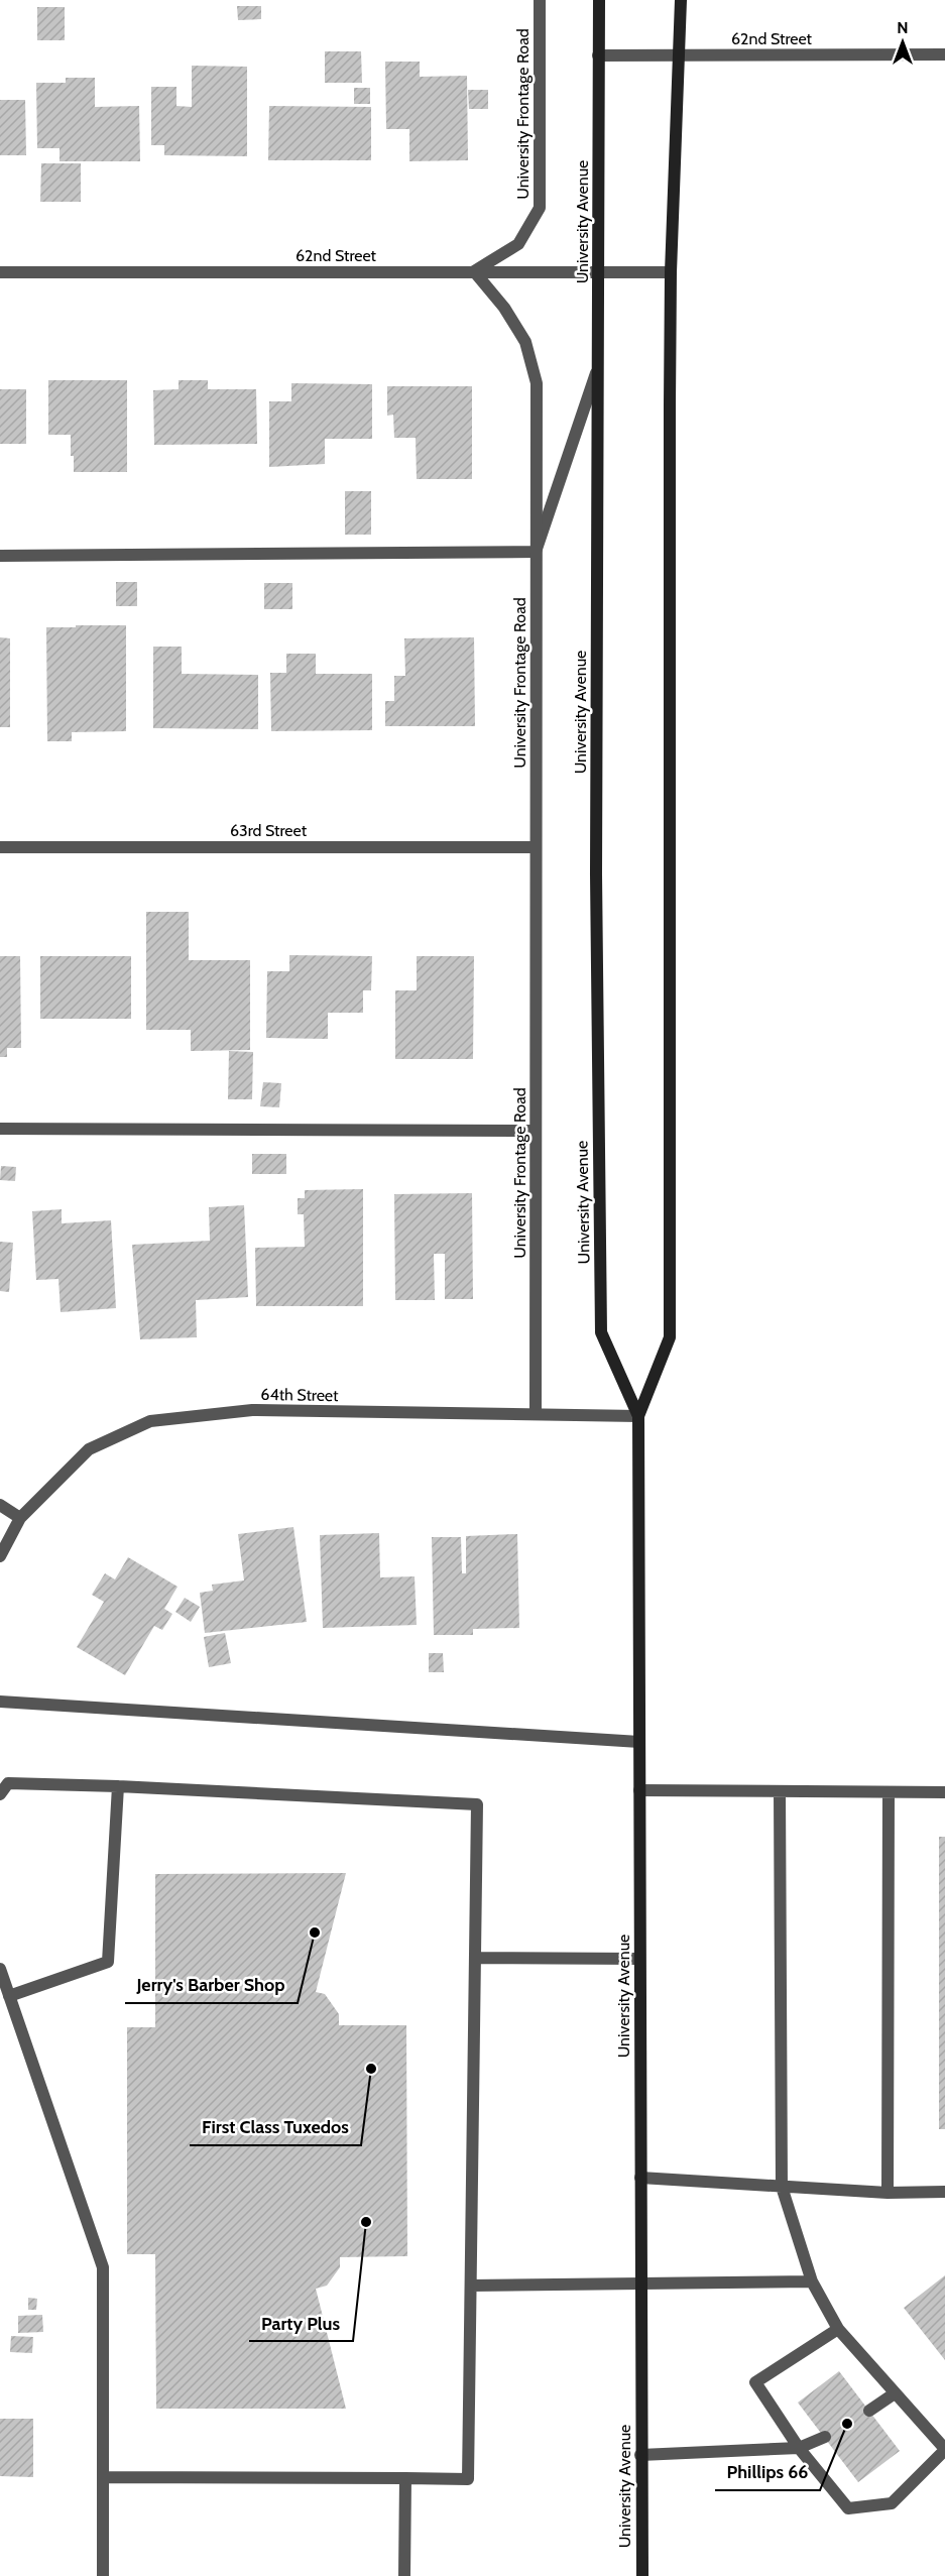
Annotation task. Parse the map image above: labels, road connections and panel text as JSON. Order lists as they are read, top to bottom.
{
  "streets": {
    "main road": ["University Avenue"],
    "street": [
      "62nd Street",
      "University Frontage Road",
      "63rd Street",
      "64th Street"
    ]
  },
  "crossings": [
    ["62nd Street", "University Frontage Road"],
    ["62nd Street", "University Avenue"],
    ["University Frontage Road", "63rd Street"],
    ["University Frontage Road", "64th Street"],
    ["University Avenue", "64th Street"]
  ],
  "places": [
    "Jerry's Barber Shop",
    "First Class Tuxedos",
    "Party Plus",
    "Phillips 66"
  ],
  "north": "top"
}
